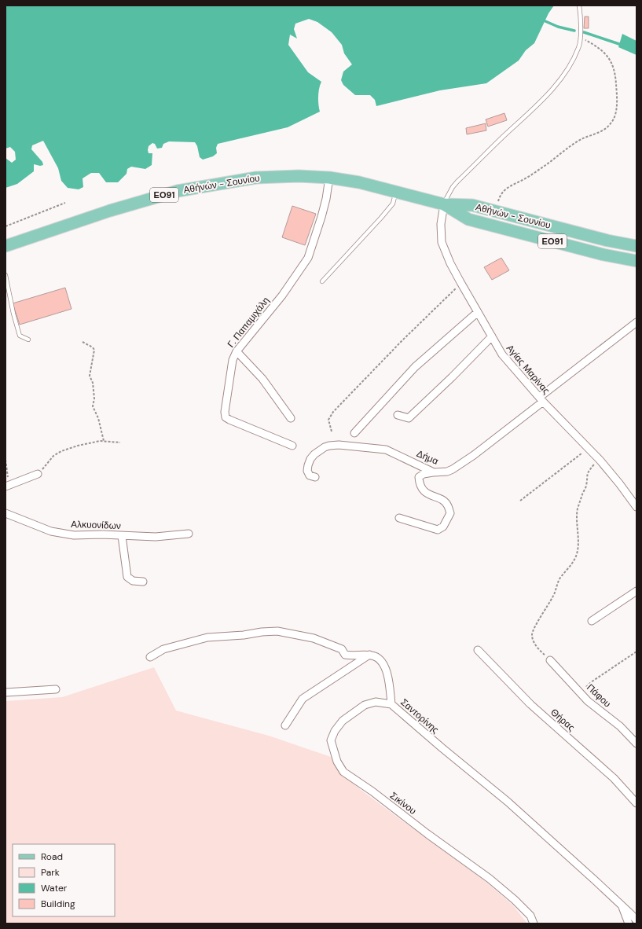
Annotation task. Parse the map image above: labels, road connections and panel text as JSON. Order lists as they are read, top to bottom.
{
  "streets": {
    "main road": ["Αθήνών - Σουνίου", "ΕΟ91"],
    "street": [
      "Γ. Παπαμιχάλη",
      "Αγίας Μαρίνας",
      "Δήμα",
      "Αλκυονίδων",
      "Πάφου",
      "Σαντορίνης",
      "Θήρας",
      "Σικίνου"
    ]
  },
  "crossings": [
    ["Αθήνών - Σουνίου", "Γ. Παπαμιχάλη"],
    ["Αθήνών - Σουνίου", "Αγίας Μαρίνας"],
    ["Αγίας Μαρίνας", "Δήμα"],
    ["Σαντορίνης", "Σικίνου"]
  ],
  "legend": [
    "Road",
    "Park",
    "Water",
    "Building"
  ]
}
